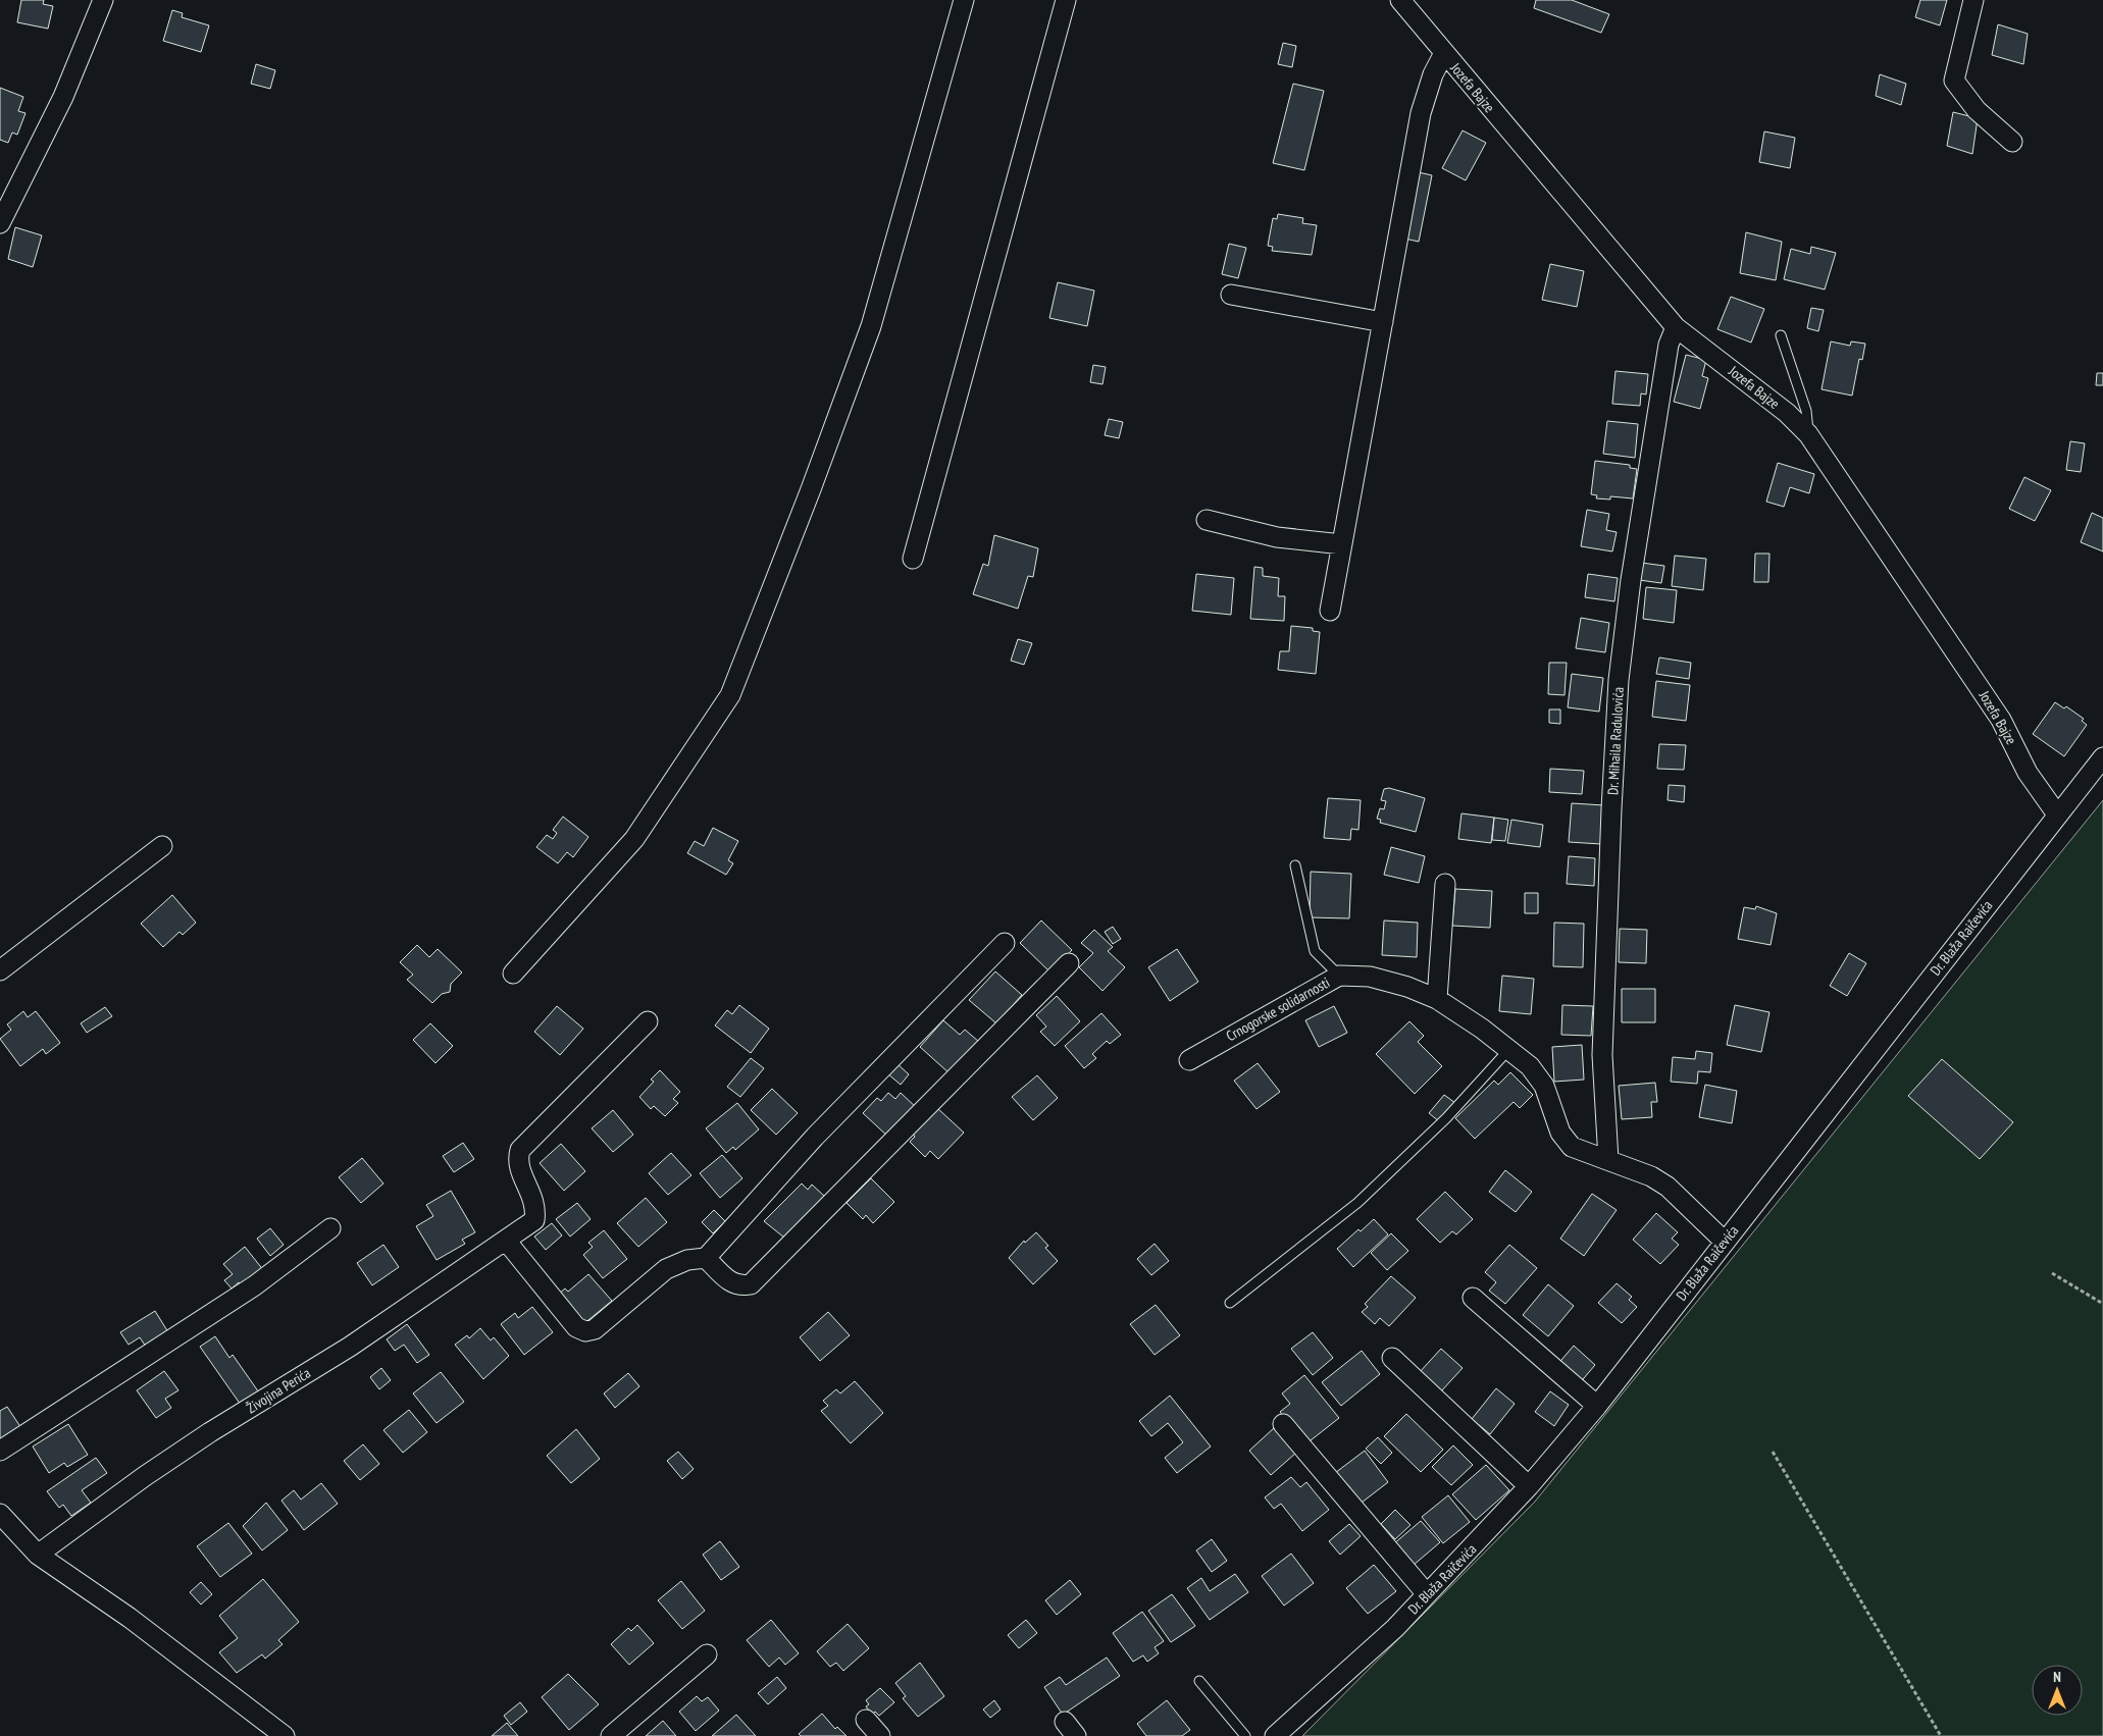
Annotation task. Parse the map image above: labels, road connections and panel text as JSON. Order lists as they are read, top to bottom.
{
  "streets": {
    "street": [
      "Jozefa Bajze",
      "Dr. Mihaila Radulovića",
      "Dr. Blaža Raičevića",
      "Crnogorske solidarnosti",
      "Živojina Perića"
    ]
  },
  "crossings": [
    ["Jozefa Bajze", "Dr. Mihaila Radulovića"],
    ["Jozefa Bajze", "Dr. Blaža Raičevića"],
    ["Dr. Mihaila Radulovića", "Crnogorske solidarnosti"],
    ["Dr. Blaža Raičevića", "Crnogorske solidarnosti"]
  ],
  "north": "top"
}
